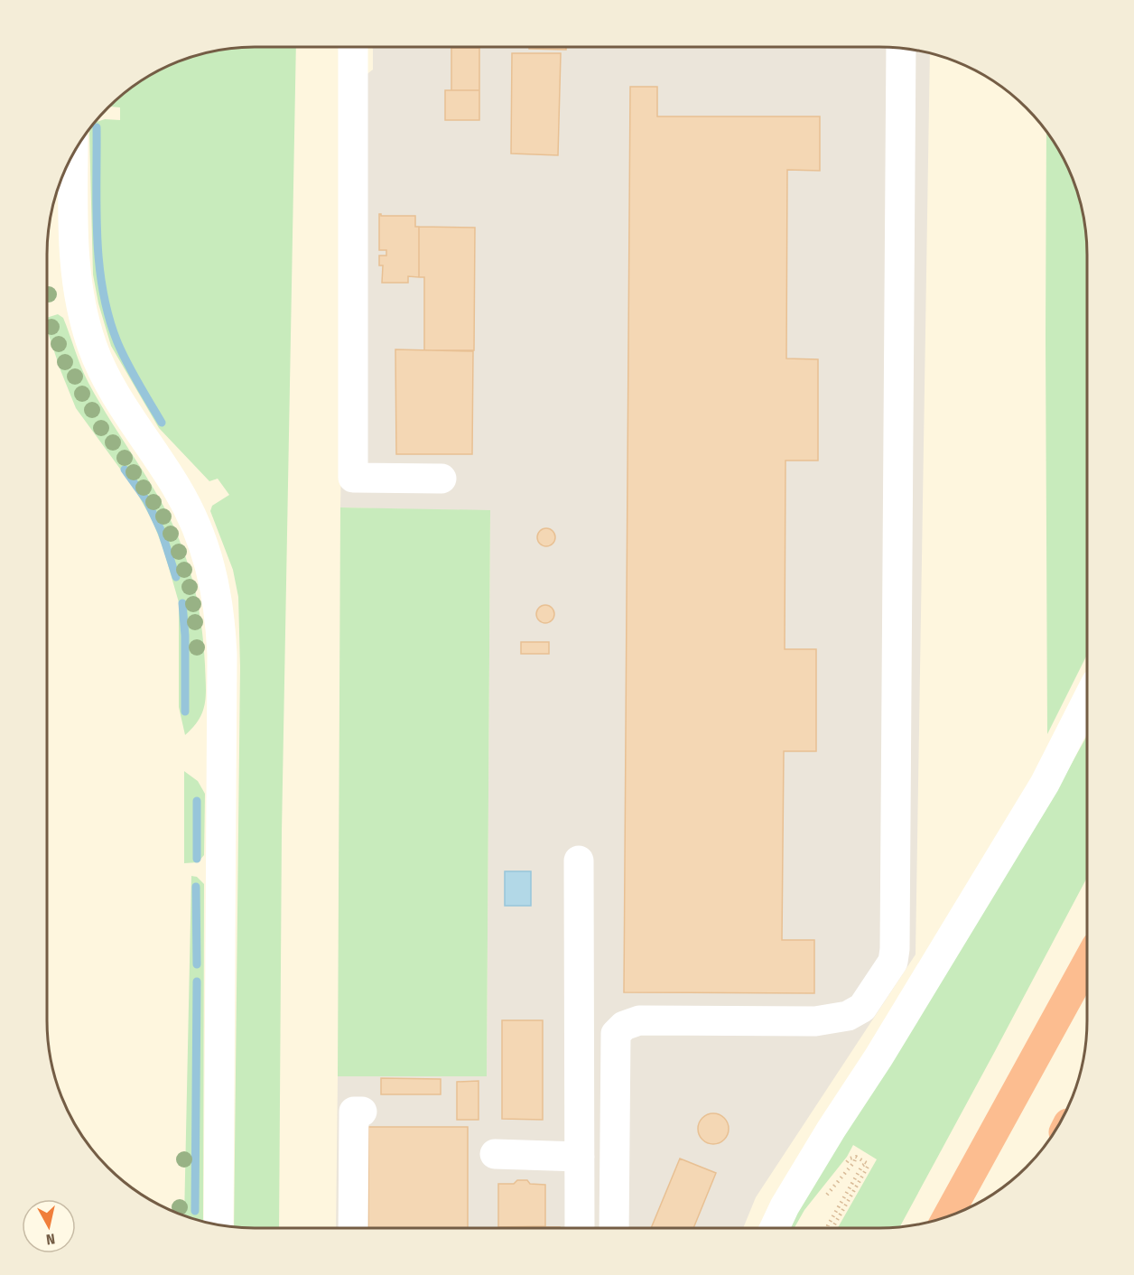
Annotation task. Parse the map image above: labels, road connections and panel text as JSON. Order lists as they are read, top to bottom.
{
  "north": "bottom"
}
